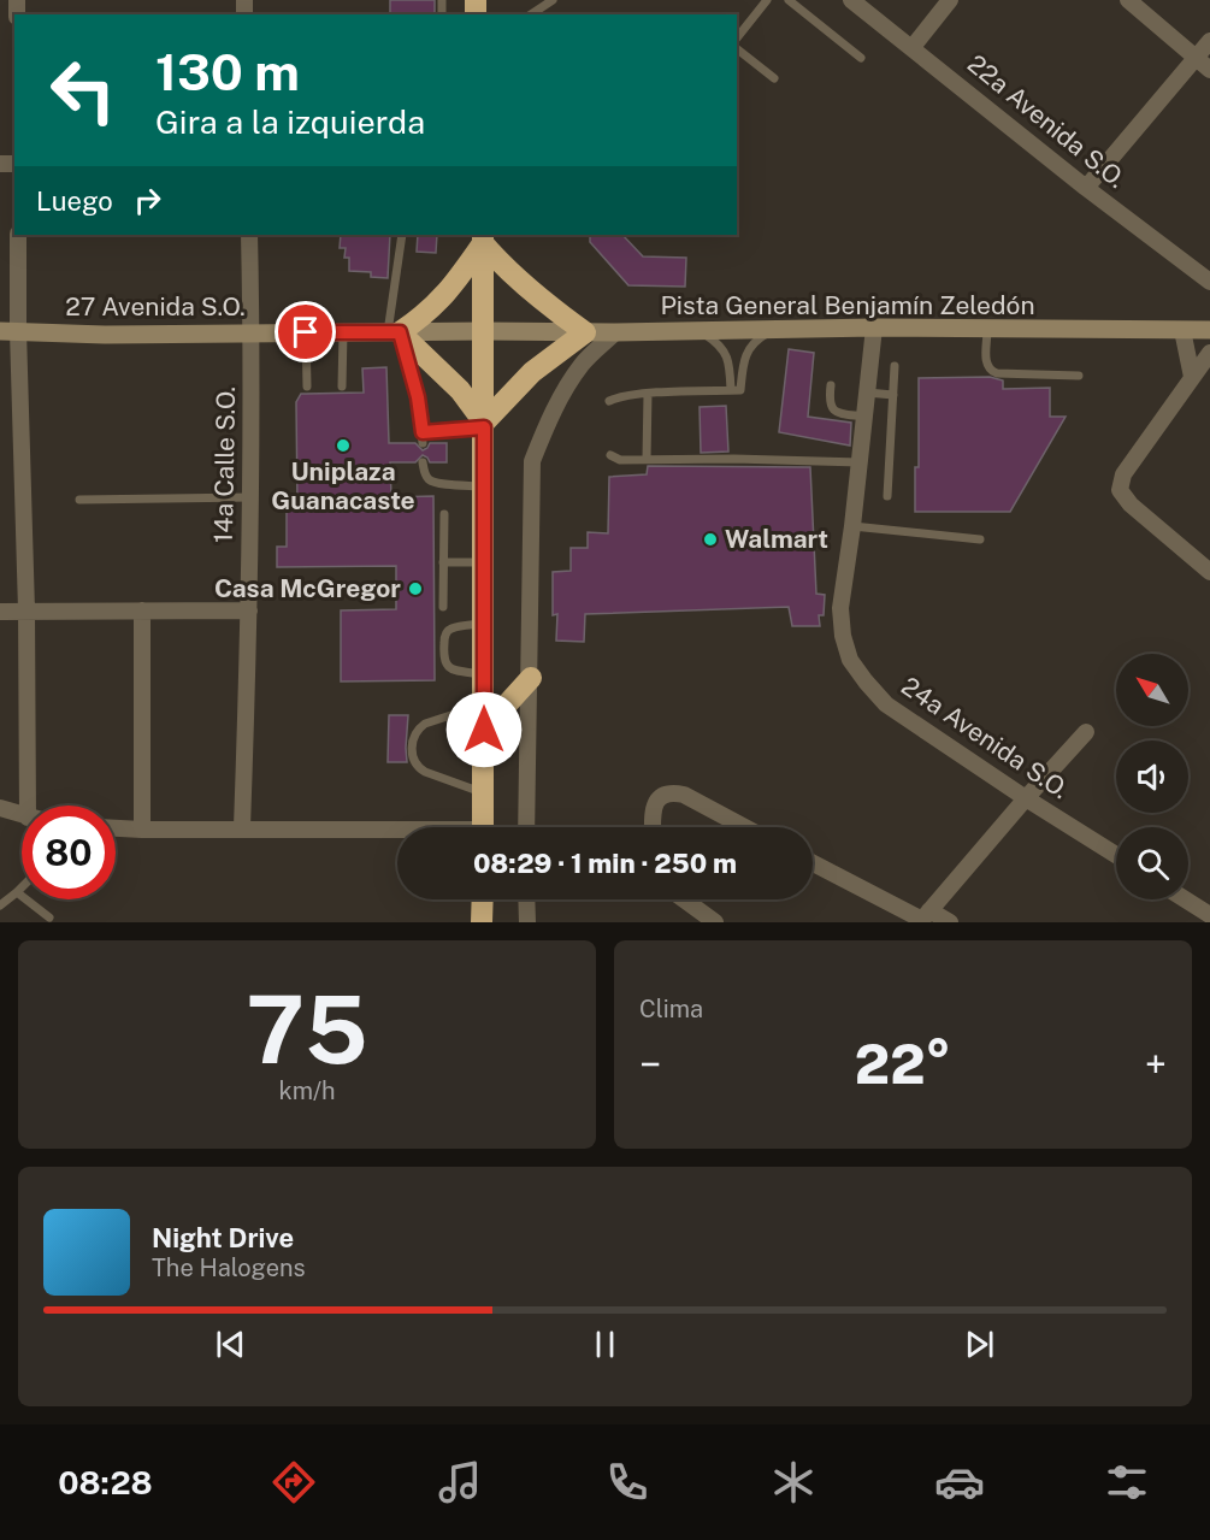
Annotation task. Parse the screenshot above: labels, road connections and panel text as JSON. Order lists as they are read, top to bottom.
{
  "streets": {
    "main road": ["Pista General Benjamín Zeledón", "27 Avenida S.O."],
    "street": ["22a Avenida S.O.", "14a Calle S.O.", "24a Avenida S.O."]
  },
  "crossings": [
    ["Pista General Benjamín Zeledón", "27 Avenida S.O."],
    ["Pista General Benjamín Zeledón", "24a Avenida S.O."],
    ["27 Avenida S.O.", "14a Calle S.O."]
  ],
  "places": ["Uniplaza Guanacaste", "Walmart", "Casa McGregor"],
  "north": "top left",
  "page": {
    "turn": ["130 m", "Gira a la izquierda"],
    "then": "Luego",
    "limit": "80",
    "trip": "08:29 · 1 min · 250 m",
    "tile": [
      ["75", "km/h"],
      "Clima"
    ],
    "heat": ["−", "22°", "+"],
    "song": ["Night Drive", "The Halogens"],
    "tabs": "08:28"
  }
}
